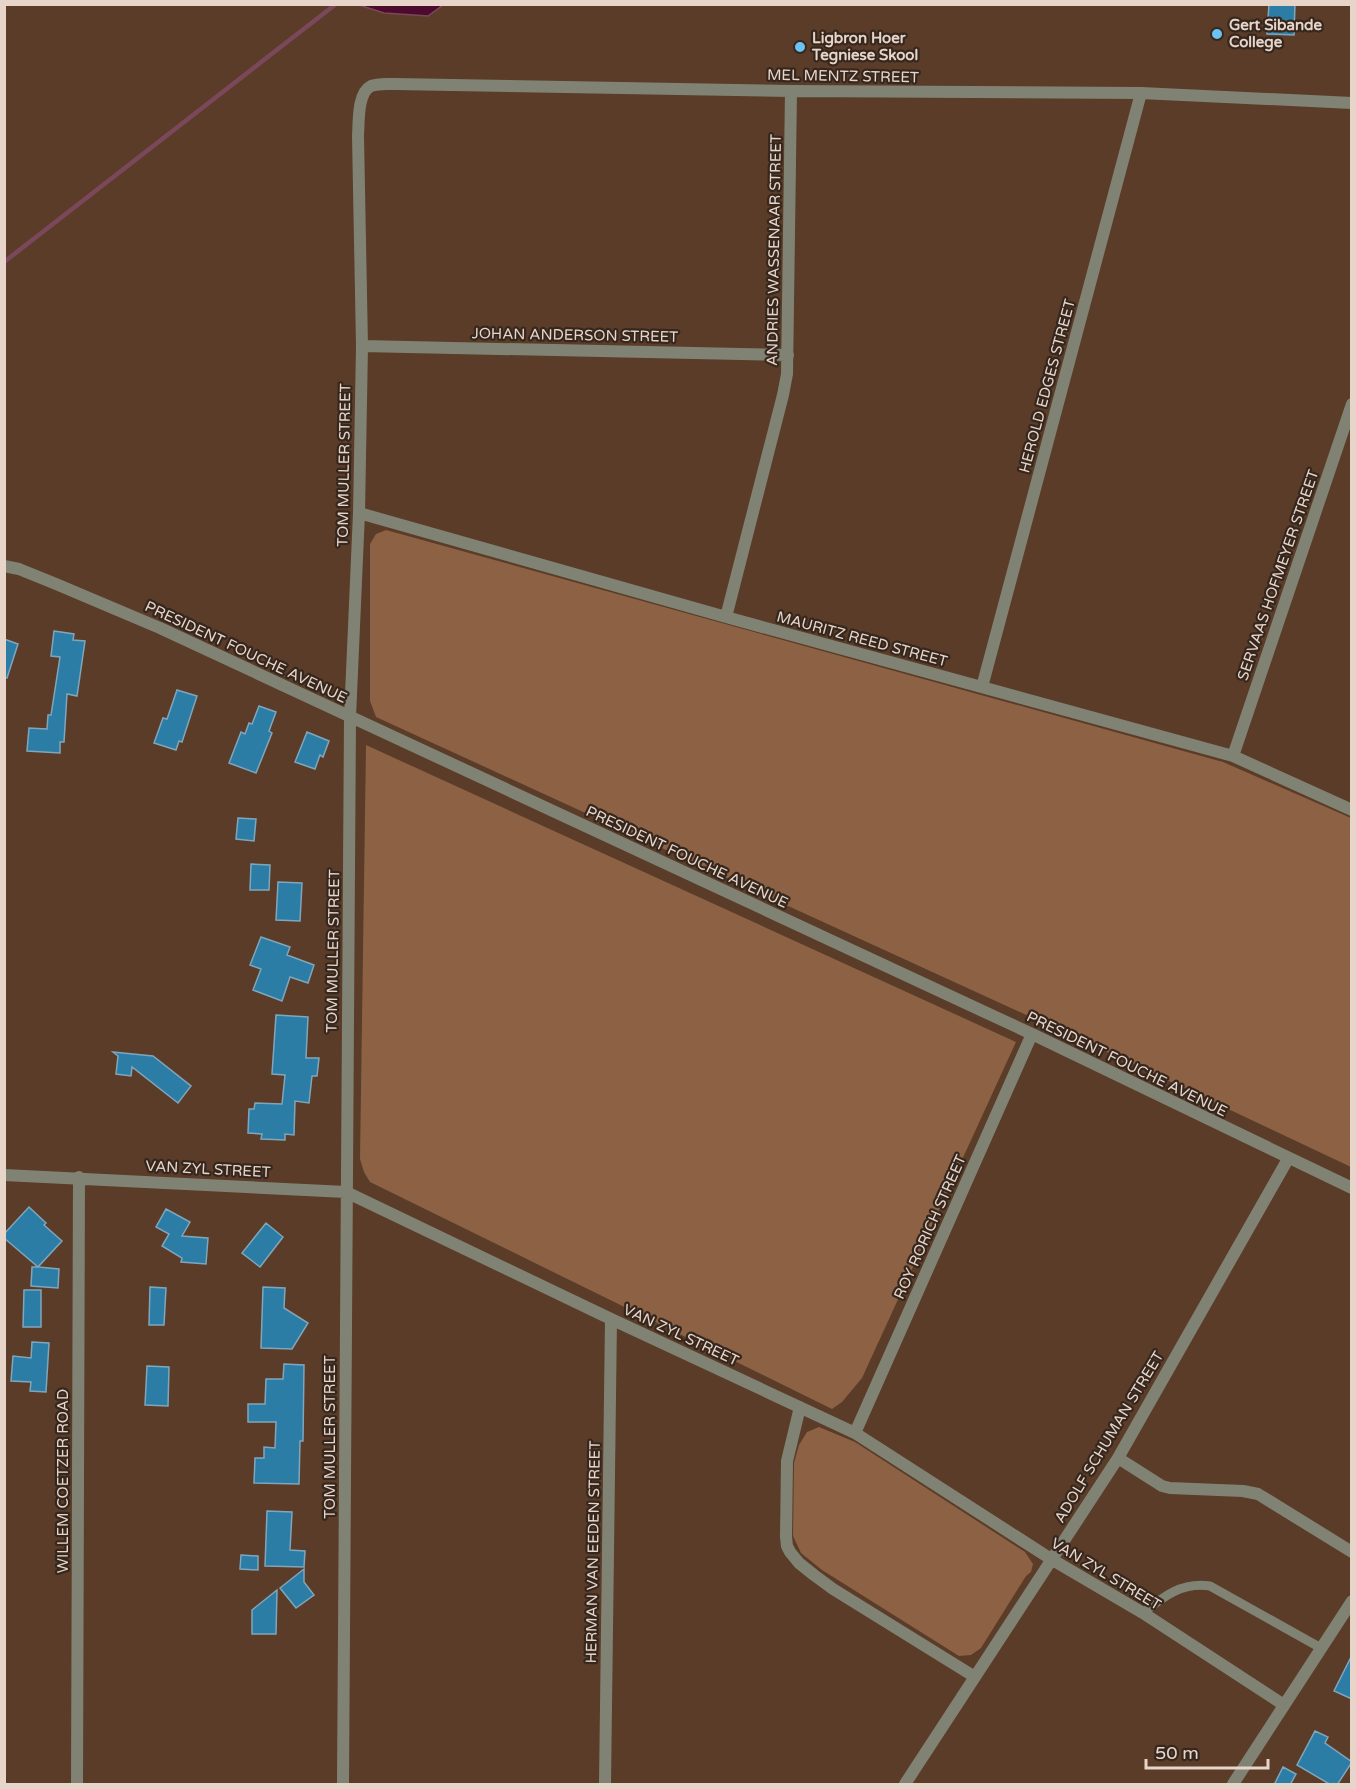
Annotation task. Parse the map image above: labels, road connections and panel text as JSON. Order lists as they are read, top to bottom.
{
  "streets": {
    "street": [
      "MEL MENTZ STREET",
      "ANDRIES WASSENAAR STREET",
      "JOHAN ANDERSON STREET",
      "HEROLD EDGES STREET",
      "TOM MULLER STREET",
      "SERVAAS HOFMEYER STREET",
      "MAURITZ REED STREET",
      "PRESIDENT FOUCHE AVENUE",
      "VAN ZYL STREET",
      "ROY RORICH STREET",
      "ADOLF SCHUMAN STREET",
      "WILLEM COETZER ROAD",
      "HERMAN VAN EEDEN STREET"
    ]
  },
  "crossings": [
    ["MEL MENTZ STREET", "ANDRIES WASSENAAR STREET"],
    ["MEL MENTZ STREET", "HEROLD EDGES STREET"],
    ["MEL MENTZ STREET", "TOM MULLER STREET"],
    ["ANDRIES WASSENAAR STREET", "JOHAN ANDERSON STREET"],
    ["ANDRIES WASSENAAR STREET", "MAURITZ REED STREET"],
    ["JOHAN ANDERSON STREET", "TOM MULLER STREET"],
    ["HEROLD EDGES STREET", "MAURITZ REED STREET"],
    ["TOM MULLER STREET", "MAURITZ REED STREET"],
    ["TOM MULLER STREET", "PRESIDENT FOUCHE AVENUE"],
    ["TOM MULLER STREET", "VAN ZYL STREET"],
    ["SERVAAS HOFMEYER STREET", "MAURITZ REED STREET"],
    ["PRESIDENT FOUCHE AVENUE", "ROY RORICH STREET"],
    ["PRESIDENT FOUCHE AVENUE", "ADOLF SCHUMAN STREET"],
    ["VAN ZYL STREET", "ROY RORICH STREET"],
    ["VAN ZYL STREET", "ADOLF SCHUMAN STREET"],
    ["VAN ZYL STREET", "WILLEM COETZER ROAD"],
    ["VAN ZYL STREET", "HERMAN VAN EEDEN STREET"]
  ],
  "places": ["Gert Sibande College", "Ligbron Hoer Tegniese Skool"],
  "scale_bar": "50 m"
}
